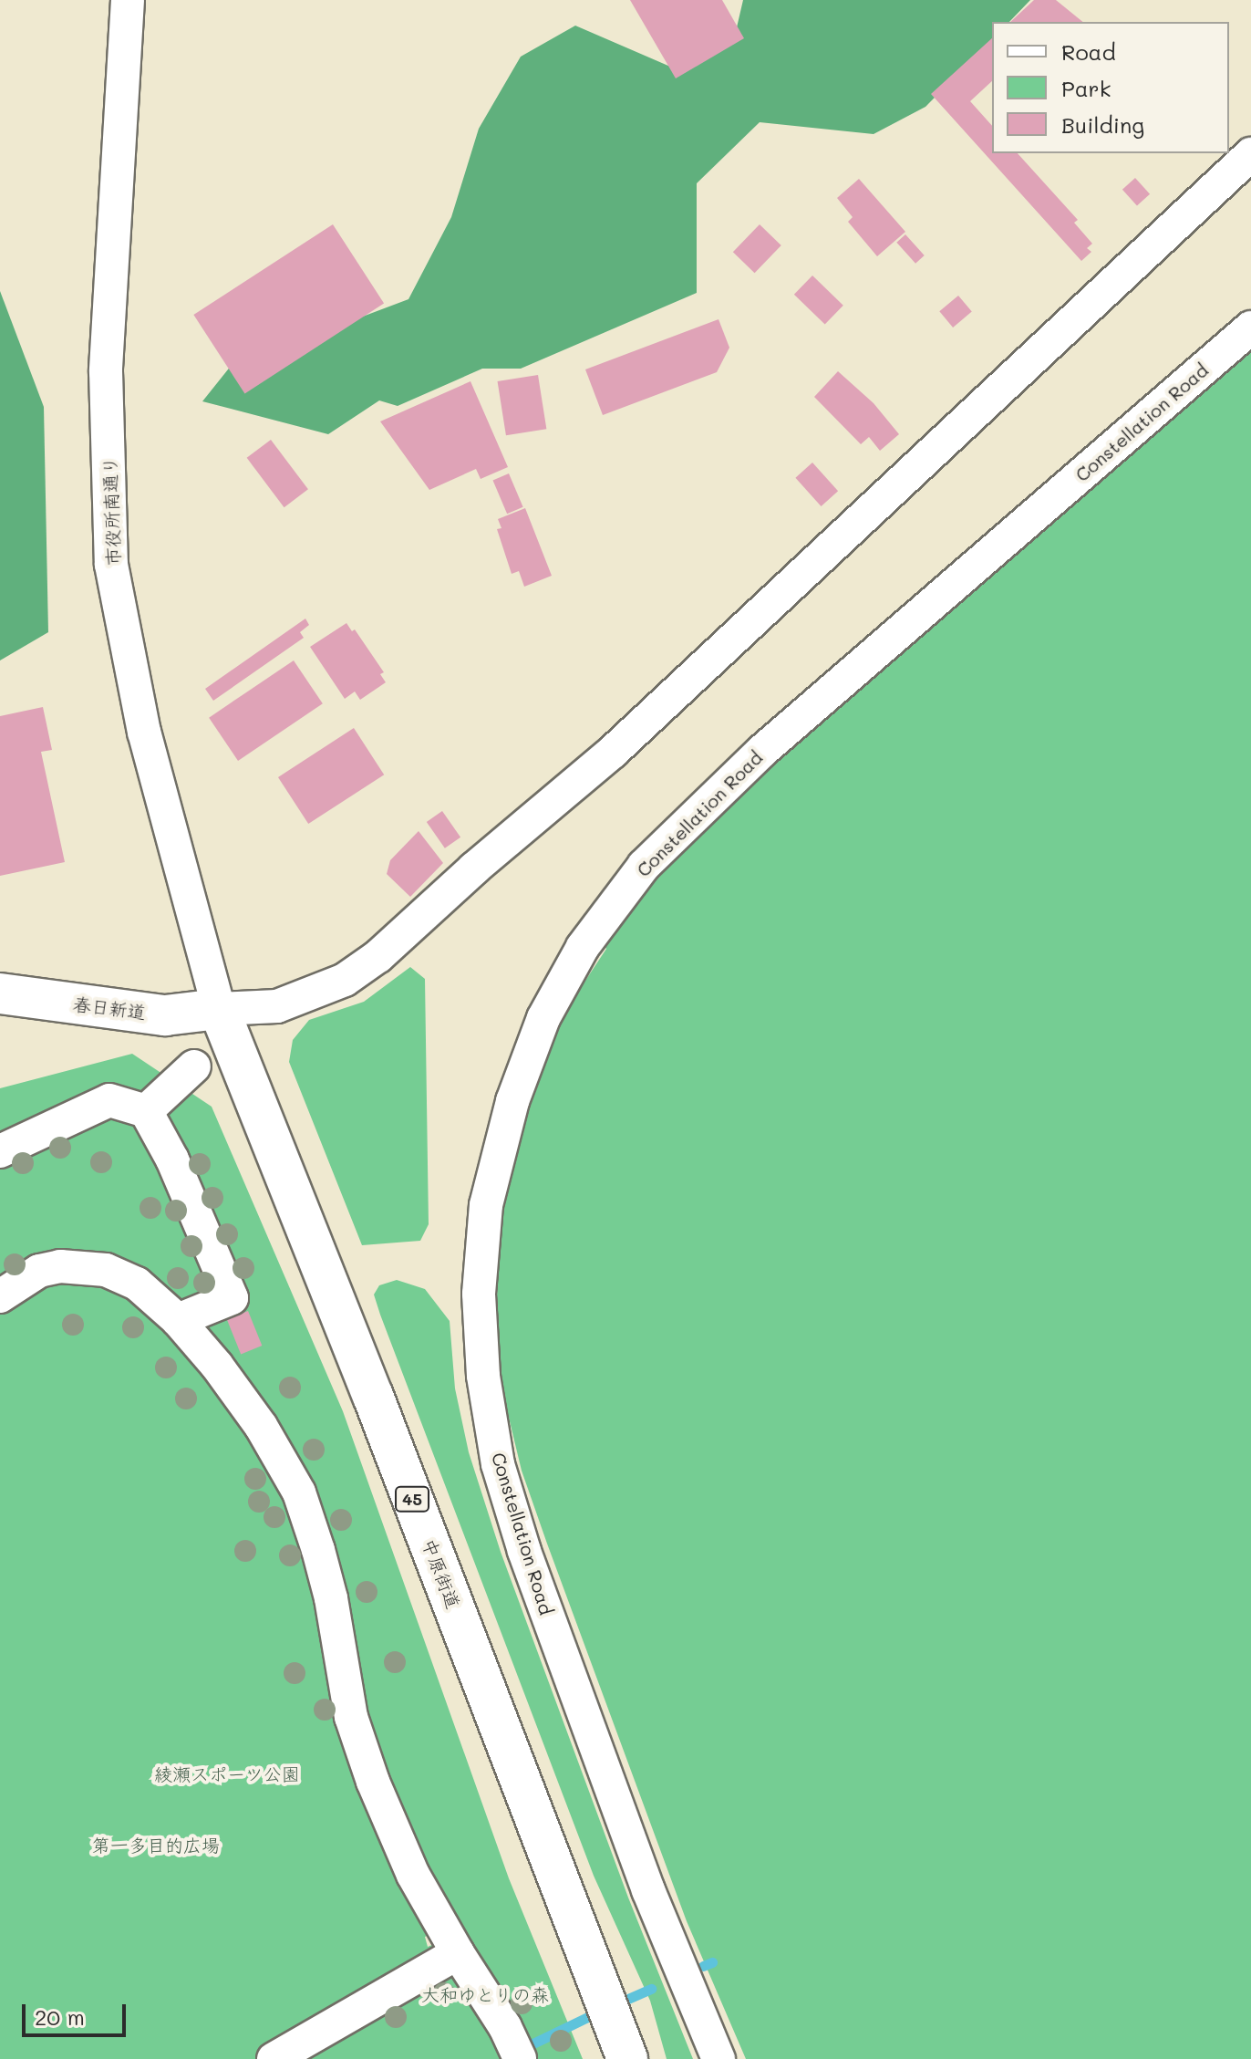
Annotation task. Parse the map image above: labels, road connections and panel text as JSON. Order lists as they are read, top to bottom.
{
  "streets": {
    "main road": ["春日新道", "45", "中原街道"],
    "street": ["Constellation Road", "市役所南通り"]
  },
  "crossings": [
    ["市役所南通り", "春日新道"],
    ["市役所南通り", "中原街道"],
    ["春日新道", "中原街道"]
  ],
  "parks": ["綾瀬スポーツ公園", "第一多目的広場", "大和ゆとりの森"],
  "legend": ["Road", "Park", "Building"],
  "scale_bar": "20 m"
}
